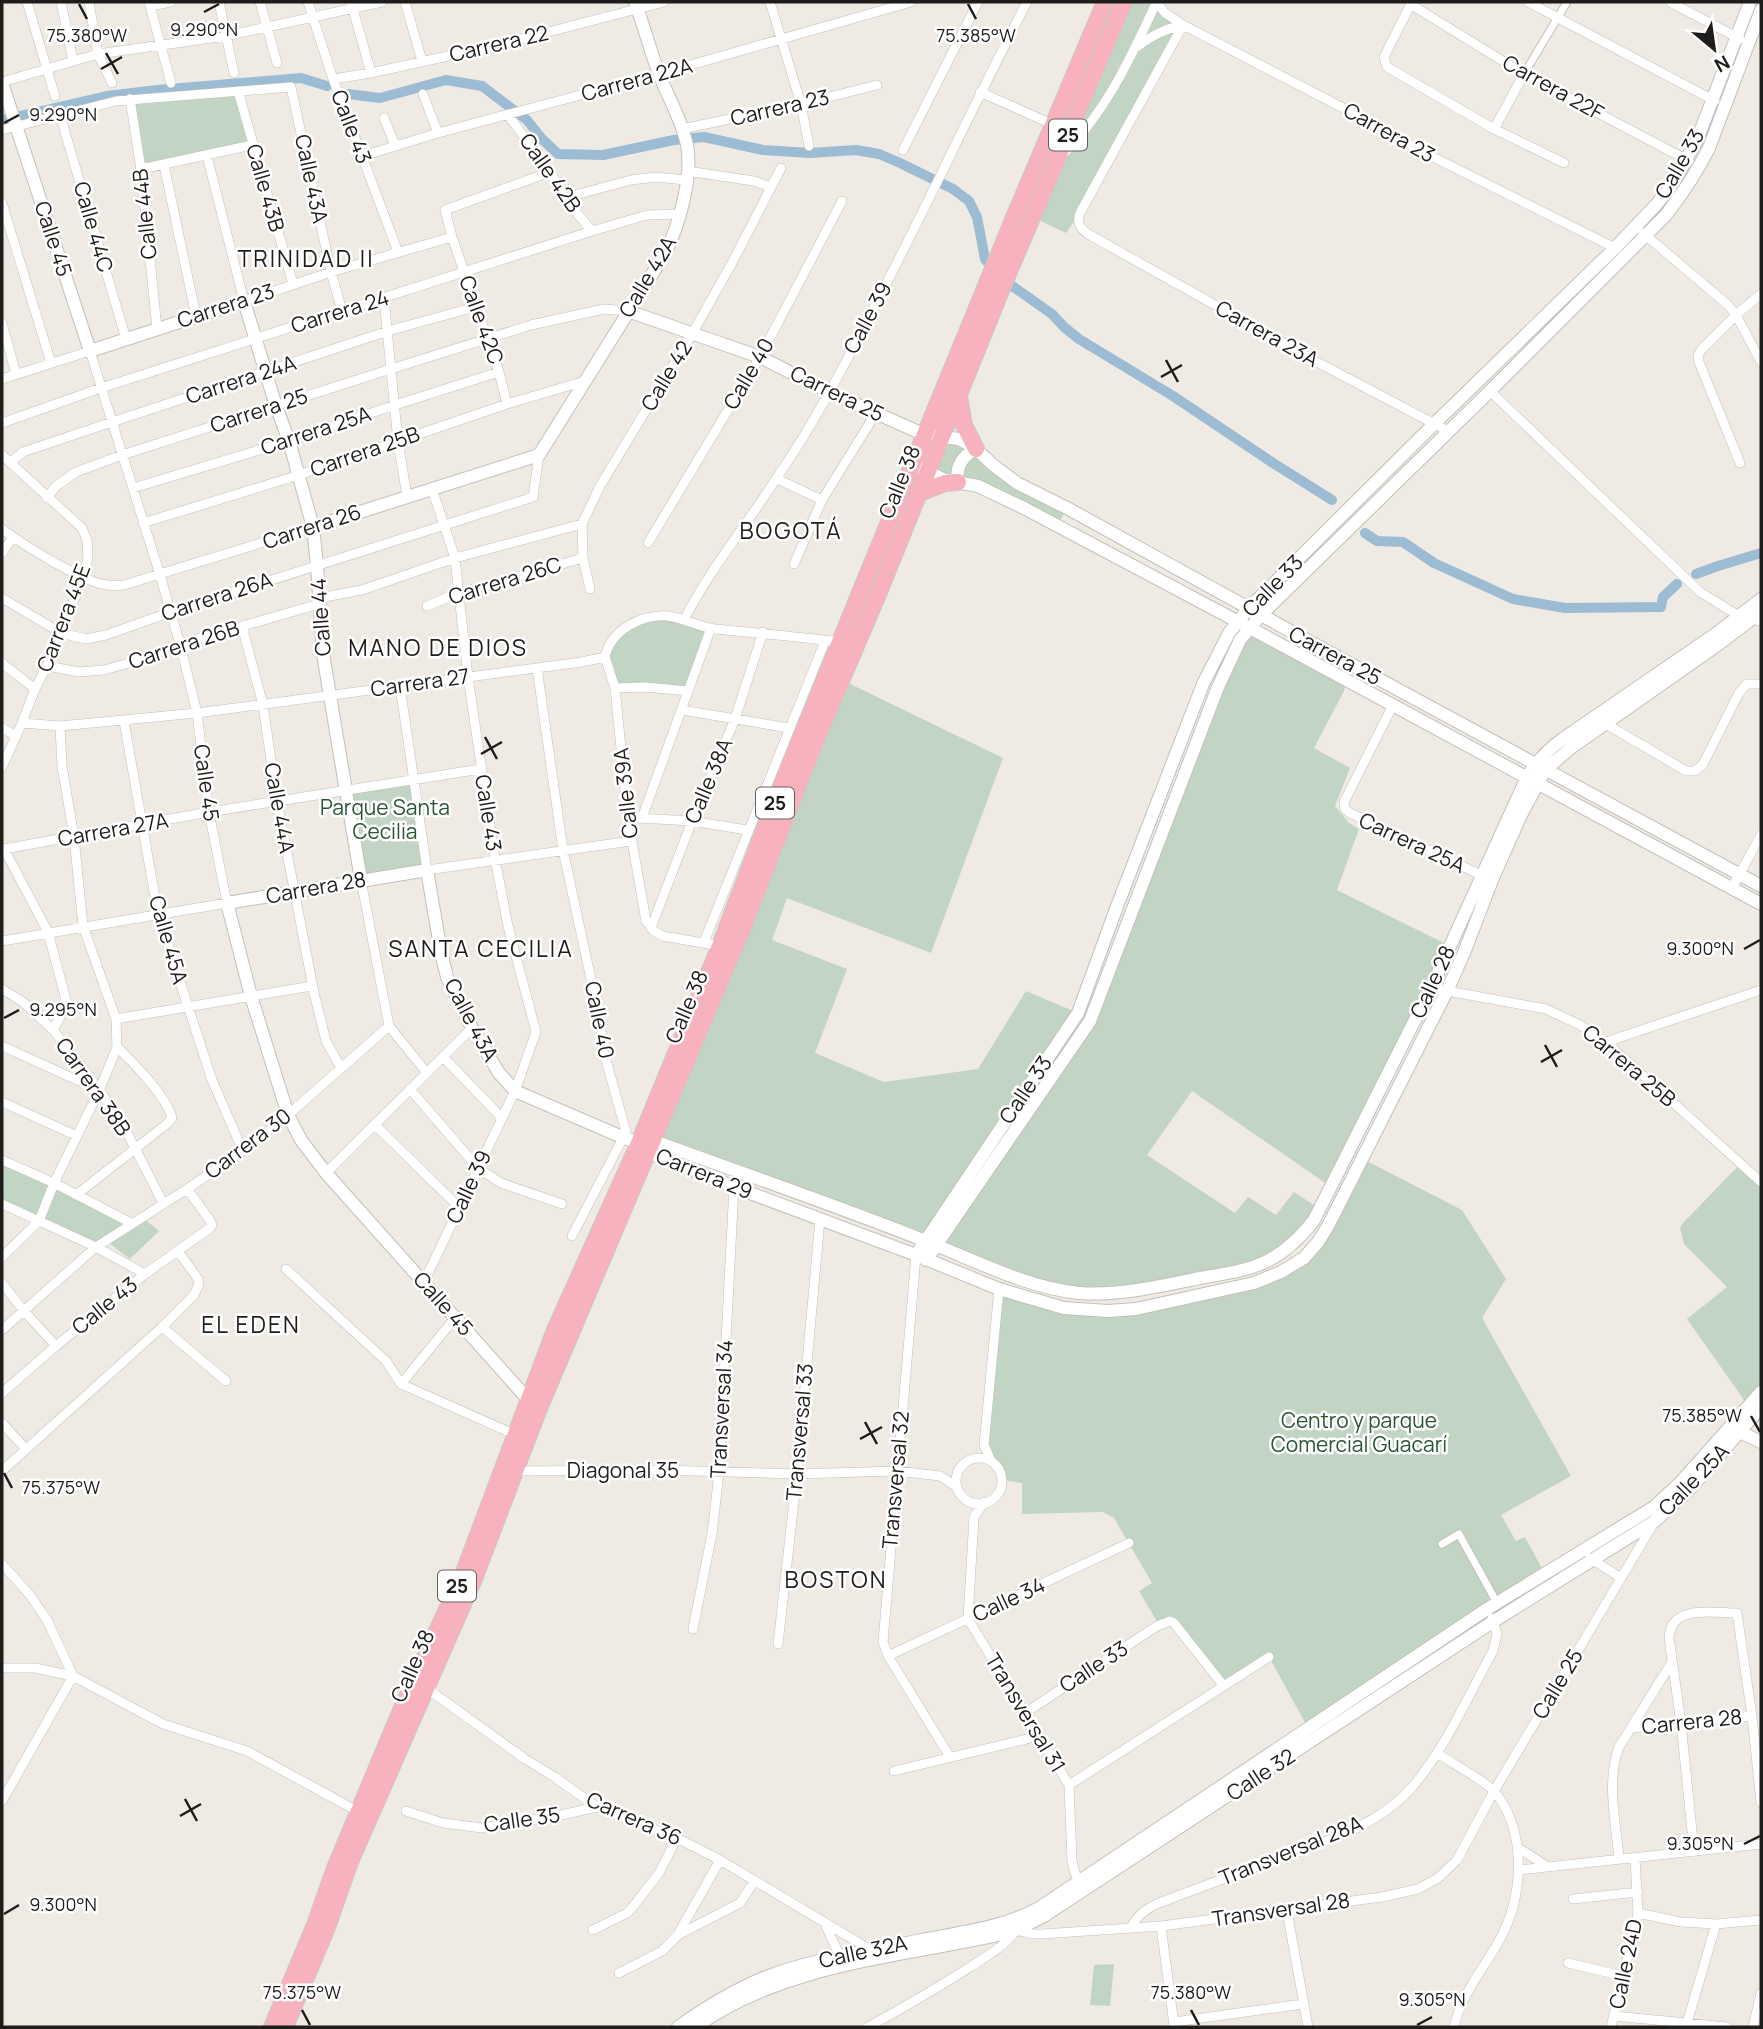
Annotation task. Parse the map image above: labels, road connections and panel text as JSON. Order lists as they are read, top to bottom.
{
  "streets": {
    "highway": ["25", "Calle 38"],
    "street": [
      "Carrera 22",
      "Carrera 22A",
      "Carrera 22F",
      "Carrera 23",
      "Calle 43",
      "Calle 33",
      "Calle 42B",
      "Calle 43A",
      "Calle 43B",
      "Calle 44B",
      "Calle 44C",
      "Calle 45",
      "Calle 42A",
      "Carrera 24",
      "Calle 39",
      "Calle 42C",
      "Carrera 23A",
      "Calle 40",
      "Calle 42",
      "Carrera 24A",
      "Carrera 25",
      "Carrera 25A",
      "Carrera 25B",
      "Carrera 26",
      "Carrera 26C",
      "Carrera 26A",
      "Calle 44",
      "Carrera 45E",
      "Carrera 26B",
      "Carrera 27",
      "Calle 38A",
      "Calle 39A",
      "Calle 44A",
      "Carrera 27A",
      "Carrera 28",
      "Calle 45A",
      "Calle 28",
      "Carrera 38B",
      "Carrera 30",
      "Carrera 29",
      "Transversal 34",
      "Transversal 33",
      "Diagonal 35",
      "Transversal 32",
      "Calle 25A",
      "Calle 34",
      "Calle 25",
      "Transversal 31",
      "Calle 32",
      "Carrera 36",
      "Calle 35",
      "Transversal 28A",
      "Transversal 28",
      "Calle 32A",
      "Calle 24D"
    ]
  },
  "crossings": [
    ["Carrera 22", "Calle 43"],
    ["Carrera 22", "Calle 42A"],
    ["Carrera 22A", "Calle 43"],
    ["Carrera 22A", "Calle 42B"],
    ["Carrera 22A", "Calle 42A"],
    ["Carrera 22F", "Calle 33"],
    ["Carrera 23", "Calle 43"],
    ["Carrera 23", "Calle 33"],
    ["Carrera 23", "Calle 43A"],
    ["Carrera 23", "Calle 43B"],
    ["Carrera 23", "Calle 44B"],
    ["Carrera 23", "Calle 44C"],
    ["Carrera 23", "Calle 45"],
    ["Carrera 23", "Calle 42A"],
    ["Carrera 23", "Calle 42C"],
    ["Carrera 23", "Carrera 23A"],
    ["Carrera 23", "Calle 44"],
    ["Calle 43", "Calle 43A"],
    ["Calle 43", "Calle 39"],
    ["Calle 43", "Carrera 26"],
    ["Calle 43", "Carrera 26C"],
    ["Calle 43", "Carrera 26A"],
    ["Calle 43", "Carrera 26B"],
    ["Calle 43", "Carrera 27"],
    ["Calle 43", "Carrera 27A"],
    ["Calle 43", "Carrera 28"],
    ["Calle 43", "Carrera 30"],
    ["Calle 33", "Carrera 23A"],
    ["Calle 33", "Carrera 25"],
    ["Calle 33", "Carrera 29"],
    ["Calle 33", "Transversal 32"],
    ["Calle 33", "Transversal 31"],
    ["Calle 42B", "Carrera 24"],
    ["Calle 42B", "Calle 42C"],
    ["Calle 43A", "Calle 43B"],
    ["Calle 43A", "Carrera 24"],
    ["Calle 43A", "Calle 39"],
    ["Calle 43A", "Carrera 27"],
    ["Calle 43A", "Carrera 27A"],
    ["Calle 43A", "Carrera 28"],
    ["Calle 45", "Carrera 24"],
    ["Calle 45", "Calle 39"],
    ["Calle 45", "Carrera 24A"],
    ["Calle 45", "Carrera 25"],
    ["Calle 45", "Carrera 25A"],
    ["Calle 45", "Carrera 25B"],
    ["Calle 45", "Calle 38"],
    ["Calle 45", "Carrera 26"],
    ["Calle 45", "Carrera 26A"],
    ["Calle 45", "Carrera 26B"],
    ["Calle 45", "Carrera 27"],
    ["Calle 45", "Carrera 27A"],
    ["Calle 45", "Carrera 28"],
    ["Calle 45", "Carrera 30"],
    ["Calle 42A", "Carrera 24"],
    ["Calle 42A", "Carrera 25"],
    ["Calle 42A", "Carrera 25B"],
    ["Calle 42A", "Carrera 26"],
    ["Calle 42A", "Carrera 26A"],
    ["Carrera 24", "Calle 42C"],
    ["Carrera 24", "Calle 44"],
    ["Calle 39", "Carrera 25"],
    ["Calle 42C", "Carrera 24A"],
    ["Calle 42C", "Carrera 25"],
    ["Calle 42C", "Carrera 25A"],
    ["Calle 42C", "Carrera 25B"],
    ["Calle 40", "Carrera 25"],
    ["Calle 40", "Carrera 27"],
    ["Calle 40", "Carrera 28"],
    ["Calle 42", "Carrera 25"],
    ["Calle 42", "Carrera 26C"],
    ["Calle 42", "Carrera 26B"],
    ["Carrera 24A", "Calle 44"],
    ["Carrera 24A", "Carrera 45E"],
    ["Carrera 25", "Carrera 25A"],
    ["Carrera 25", "Calle 38"],
    ["Carrera 25", "Calle 44"],
    ["Carrera 25", "Carrera 45E"],
    ["Carrera 25", "Calle 28"],
    ["Carrera 25A", "Calle 44"],
    ["Carrera 25A", "Calle 28"],
    ["Carrera 25B", "Calle 44"],
    ["Carrera 25B", "Calle 28"],
    ["Calle 38", "Carrera 29"],
    ["Calle 38", "Diagonal 35"],
    ["Calle 38", "Carrera 36"],
    ["Carrera 26", "Calle 44"],
    ["Carrera 26", "Carrera 45E"],
    ["Carrera 26A", "Calle 44"],
    ["Carrera 26A", "Carrera 45E"],
    ["Calle 44", "Carrera 26B"],
    ["Calle 44", "Carrera 27"],
    ["Calle 44", "Carrera 27A"],
    ["Calle 44", "Carrera 28"],
    ["Calle 44", "Carrera 30"],
    ["Carrera 45E", "Carrera 26B"],
    ["Carrera 45E", "Carrera 27"],
    ["Carrera 26B", "Calle 44A"],
    ["Carrera 27", "Calle 39A"],
    ["Carrera 27", "Calle 44A"],
    ["Carrera 27", "Calle 45A"],
    ["Calle 38A", "Calle 39A"],
    ["Calle 39A", "Carrera 28"],
    ["Calle 44A", "Carrera 27A"],
    ["Calle 44A", "Carrera 28"],
    ["Calle 44A", "Carrera 30"],
    ["Carrera 27A", "Carrera 28"],
    ["Carrera 27A", "Calle 45A"],
    ["Carrera 28", "Calle 45A"],
    ["Calle 45A", "Carrera 30"],
    ["Calle 28", "Carrera 29"],
    ["Carrera 38B", "Carrera 30"],
    ["Carrera 29", "Transversal 34"],
    ["Carrera 29", "Transversal 33"],
    ["Carrera 29", "Transversal 32"],
    ["Transversal 34", "Diagonal 35"],
    ["Transversal 33", "Diagonal 35"],
    ["Diagonal 35", "Transversal 32"],
    ["Transversal 32", "Calle 34"],
    ["Calle 25A", "Calle 25"],
    ["Calle 25A", "Calle 32"],
    ["Calle 34", "Transversal 31"],
    ["Calle 25", "Calle 32"],
    ["Calle 25", "Transversal 28"],
    ["Transversal 31", "Calle 32"],
    ["Calle 32", "Transversal 28"],
    ["Calle 32", "Calle 32A"],
    ["Carrera 36", "Calle 35"],
    ["Carrera 36", "Calle 32A"],
    ["Transversal 28A", "Transversal 28"],
    ["Transversal 28", "Calle 32A"]
  ],
  "districts": [
    "TRINIDAD II",
    "BOGOTÁ",
    "MANO DE DIOS",
    "SANTA CECILIA",
    "EL EDEN",
    "BOSTON"
  ],
  "parks": ["Parque Santa Cecilia", "Centro y parque Comercial Guacarí"],
  "north": "bottom right",
  "coordinates": [
    "9.290°N",
    "75.380°W",
    "75.385°W",
    "9.300°N",
    "9.295°N",
    "75.375°W",
    "9.305°N"
  ]
}
